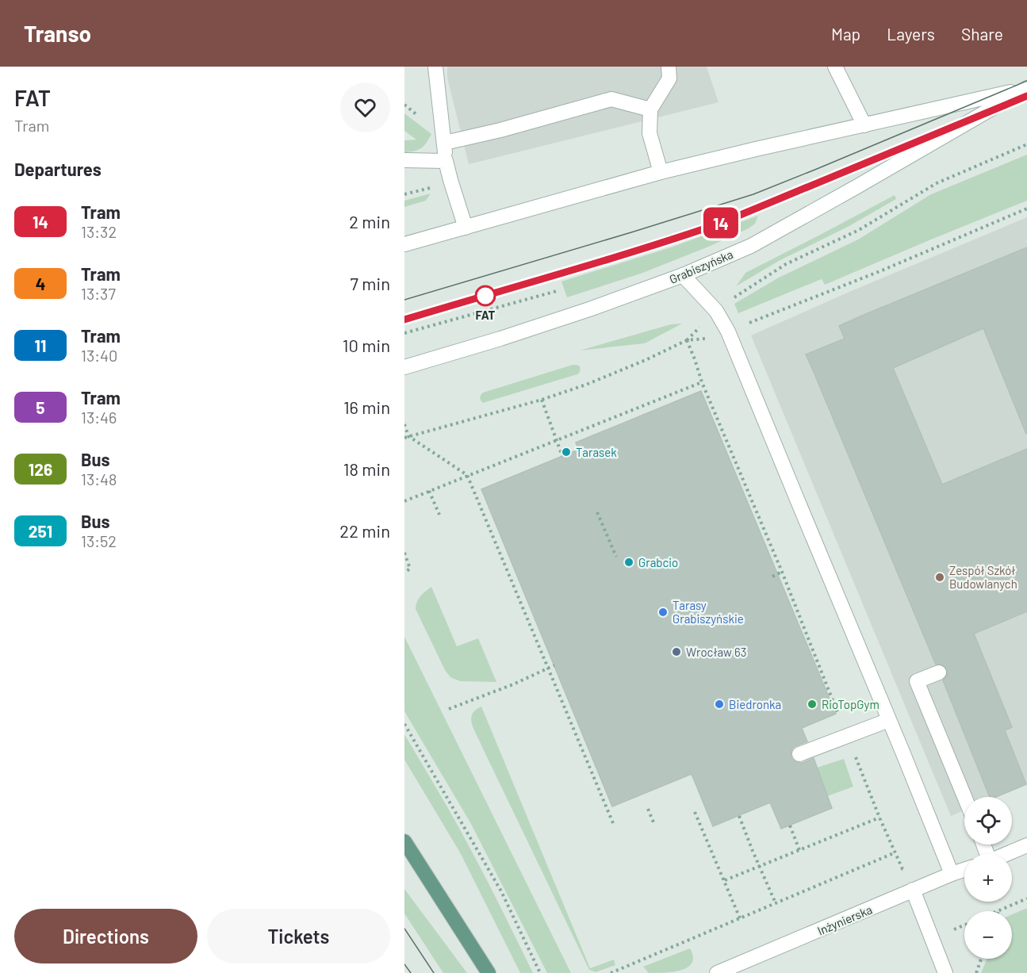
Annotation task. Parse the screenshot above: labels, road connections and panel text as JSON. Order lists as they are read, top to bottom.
{
  "streets": {
    "main road": ["Grabiszyńska", "Inżynierska"]
  },
  "places": [
    "FAT",
    "Tarasek",
    "Grabcio",
    "Zespół Szkół Budowlanych",
    "Tarasy Grabiszyńskie",
    "Wrocław 63",
    "Biedronka",
    "RioTopGym"
  ],
  "lines": ["tram line 14"],
  "page": {
    "header": "Transo",
    "nav": ["Map", "Layers", "Share"],
    "heading": [
      ["FAT", "Tram"],
      "Departures"
    ],
    "on_map": "14",
    "list": [
      {
        "mark": "14",
        "name": "Tram",
        "note": "13:32",
        "value": "2 min"
      },
      {
        "mark": "4",
        "name": "Tram",
        "note": "13:37",
        "value": "7 min"
      },
      {
        "mark": "11",
        "name": "Tram",
        "note": "13:40",
        "value": "10 min"
      },
      {
        "mark": "5",
        "name": "Tram",
        "note": "13:46",
        "value": "16 min"
      },
      {
        "mark": "126",
        "name": "Bus",
        "note": "13:48",
        "value": "18 min"
      },
      {
        "mark": "251",
        "name": "Bus",
        "note": "13:52",
        "value": "22 min"
      }
    ],
    "map_buttons": ["+", "−"],
    "buttons": ["Directions", "Tickets"]
  }
}
